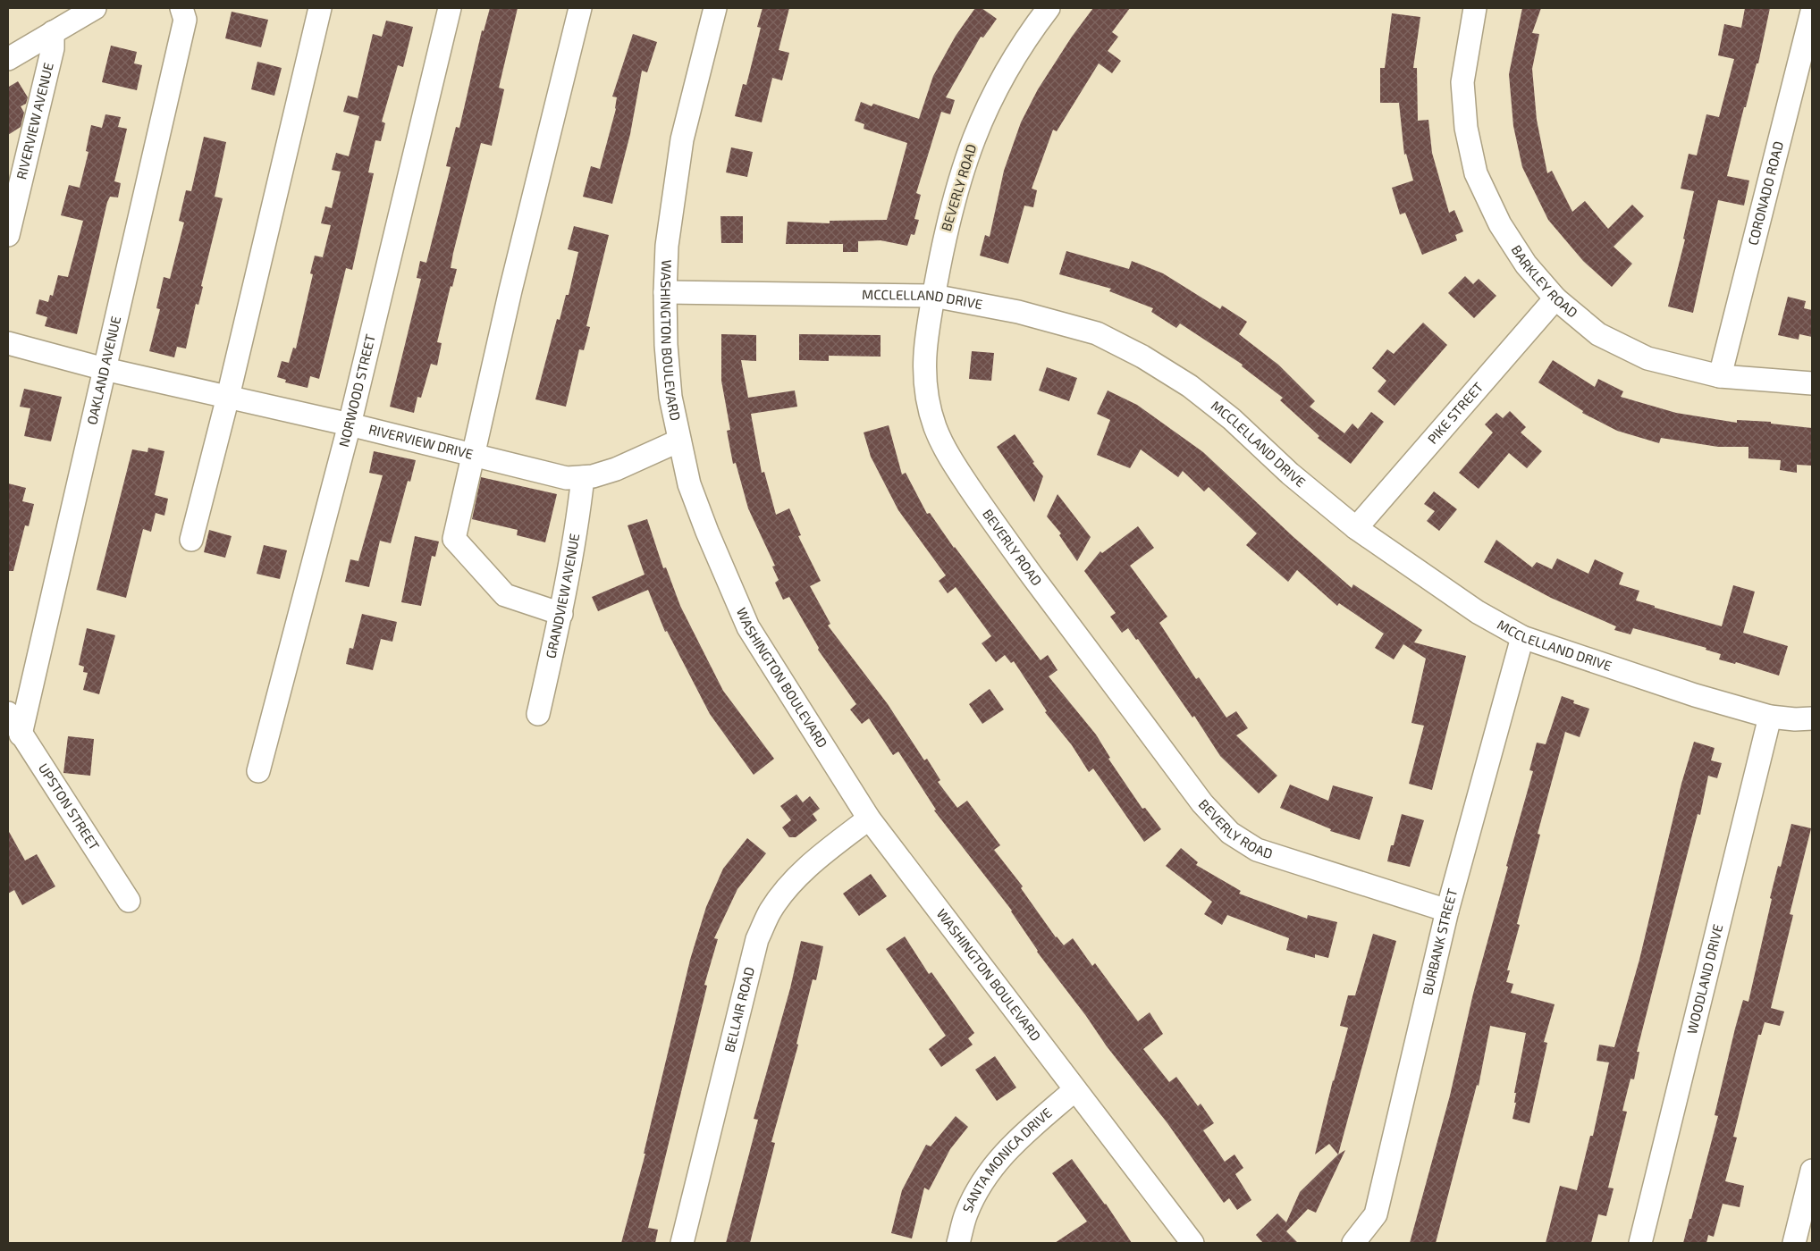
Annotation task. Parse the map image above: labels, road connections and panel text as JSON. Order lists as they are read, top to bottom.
{
  "streets": {
    "street": [
      "RIVERVIEW AVENUE",
      "BEVERLY ROAD",
      "CORONADO ROAD",
      "BARKLEY ROAD",
      "MCCLELLAND DRIVE",
      "WASHINGTON BOULEVARD",
      "OAKLAND AVENUE",
      "NORWOOD STREET",
      "PIKE STREET",
      "RIVERVIEW DRIVE",
      "GRANDVIEW AVENUE",
      "UPSTON STREET",
      "BURBANK STREET",
      "WOODLAND DRIVE",
      "BELLAIR ROAD",
      "SANTA MONICA DRIVE"
    ]
  },
  "crossings": [
    ["BEVERLY ROAD", "MCCLELLAND DRIVE"],
    ["BEVERLY ROAD", "BURBANK STREET"],
    ["CORONADO ROAD", "BARKLEY ROAD"],
    ["BARKLEY ROAD", "PIKE STREET"],
    ["MCCLELLAND DRIVE", "WASHINGTON BOULEVARD"],
    ["MCCLELLAND DRIVE", "PIKE STREET"],
    ["MCCLELLAND DRIVE", "BURBANK STREET"],
    ["MCCLELLAND DRIVE", "WOODLAND DRIVE"],
    ["WASHINGTON BOULEVARD", "RIVERVIEW DRIVE"],
    ["WASHINGTON BOULEVARD", "BELLAIR ROAD"],
    ["WASHINGTON BOULEVARD", "SANTA MONICA DRIVE"],
    ["OAKLAND AVENUE", "RIVERVIEW DRIVE"],
    ["OAKLAND AVENUE", "UPSTON STREET"],
    ["NORWOOD STREET", "RIVERVIEW DRIVE"],
    ["RIVERVIEW DRIVE", "GRANDVIEW AVENUE"]
  ]
}
